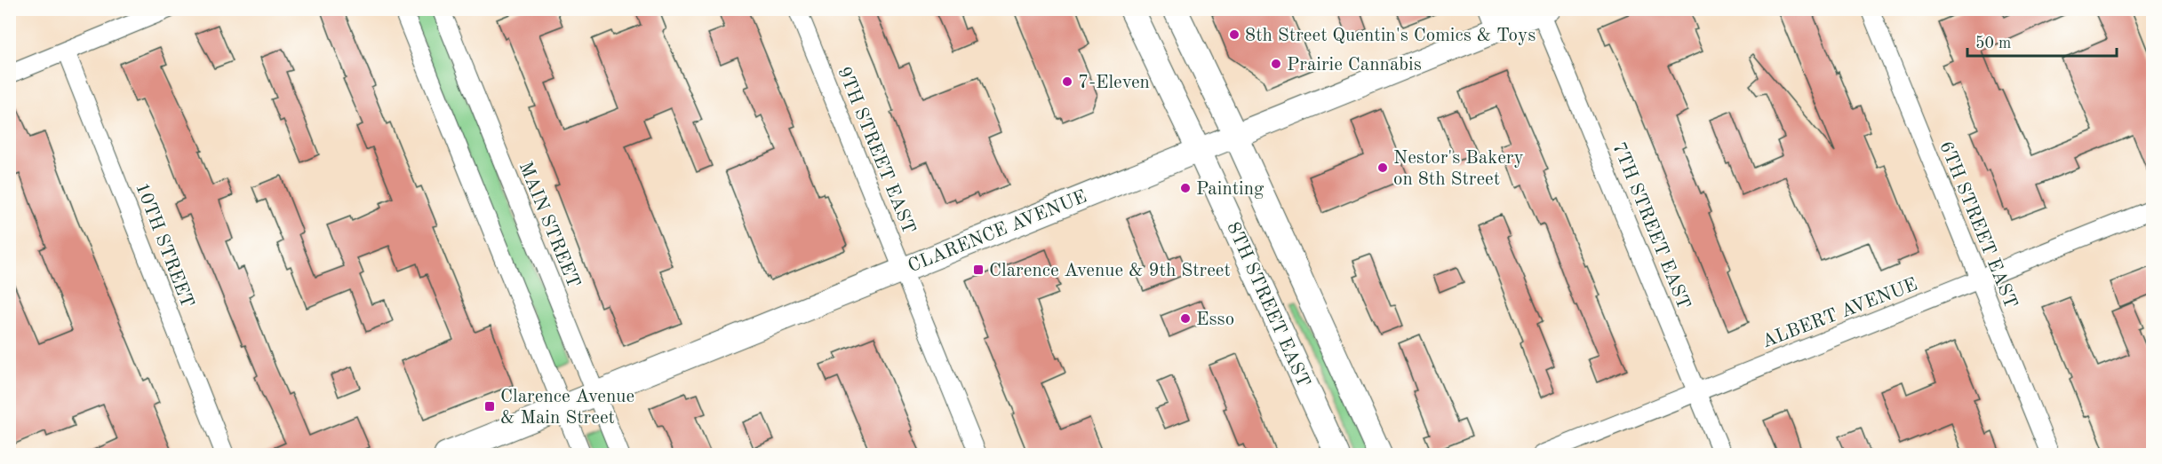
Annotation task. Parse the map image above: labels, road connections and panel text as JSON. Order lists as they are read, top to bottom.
{
  "streets": {
    "main road": ["CLARENCE AVENUE", "8TH STREET EAST"],
    "street": [
      "9TH STREET EAST",
      "MAIN STREET",
      "6TH STREET EAST",
      "7TH STREET EAST",
      "10TH STREET",
      "ALBERT AVENUE"
    ]
  },
  "crossings": [
    ["9TH STREET EAST", "CLARENCE AVENUE"],
    ["MAIN STREET", "CLARENCE AVENUE"],
    ["6TH STREET EAST", "ALBERT AVENUE"],
    ["7TH STREET EAST", "CLARENCE AVENUE"],
    ["7TH STREET EAST", "ALBERT AVENUE"],
    ["CLARENCE AVENUE", "8TH STREET EAST"]
  ],
  "places": {
    "other": [
      "8th Street Quentin's Comics & Toys",
      "Prairie Cannabis",
      "7-Eleven",
      "Nestor's Bakery on 8th Street",
      "Painting",
      "Esso"
    ],
    "transit": ["Clarence Avenue & 9th Street", "Clarence Avenue & Main Street"]
  },
  "scale_bar": "50 m"
}
